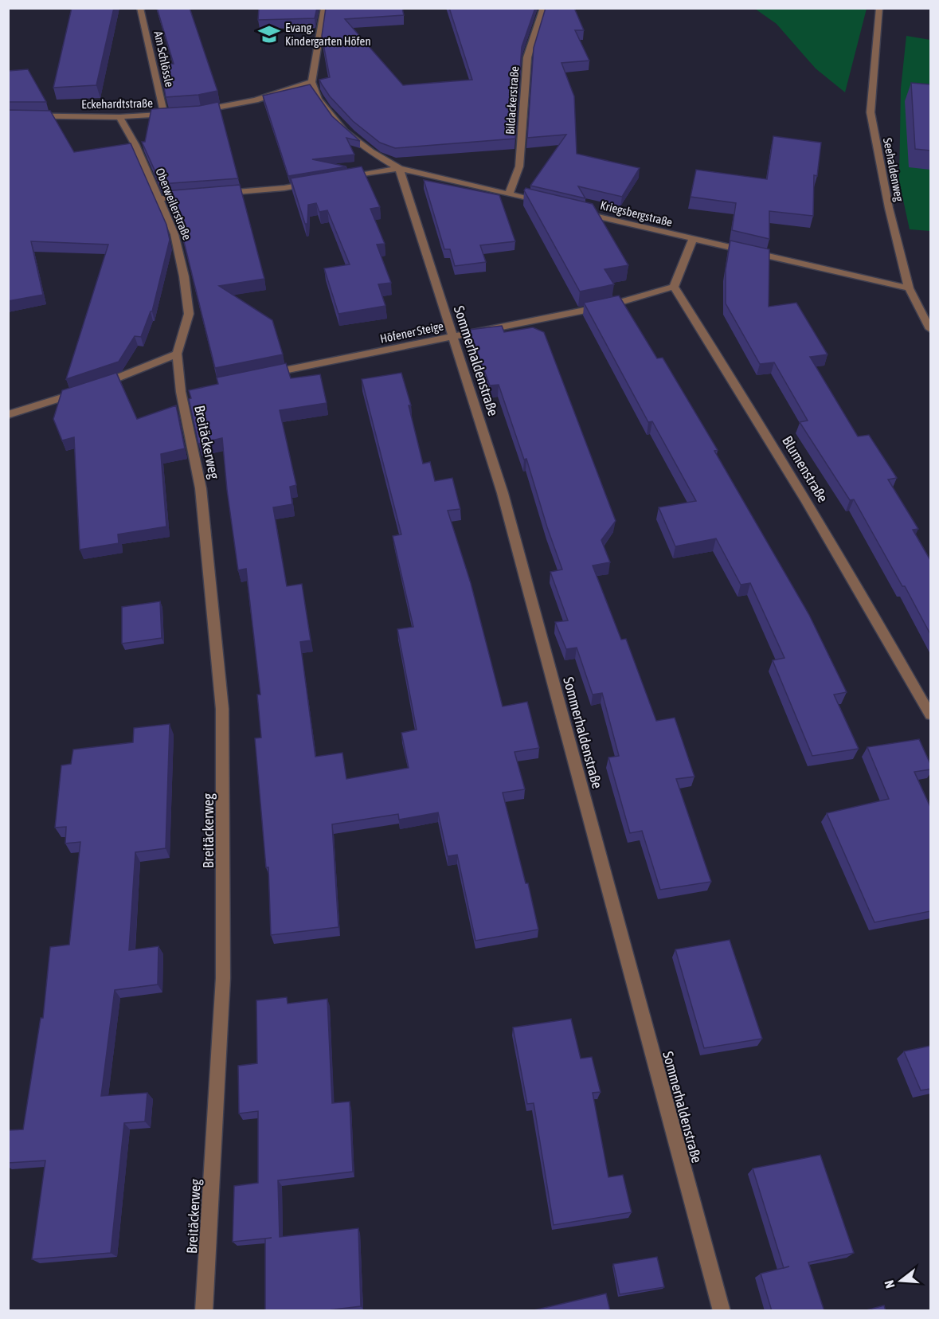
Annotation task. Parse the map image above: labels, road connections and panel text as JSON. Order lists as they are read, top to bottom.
{
  "streets": {
    "street": [
      "Am Schlössle",
      "Bildackerstraße",
      "Eckehardtstraße",
      "Seehaldenweg",
      "Oberweilerstraße",
      "Kriegsbergstraße",
      "Höfener Steige",
      "Sommerhaldenstraße",
      "Breitäckerweg",
      "Blumenstraße"
    ]
  },
  "crossings": [
    ["Am Schlössle", "Eckehardtstraße"],
    ["Eckehardtstraße", "Oberweilerstraße"],
    ["Seehaldenweg", "Kriegsbergstraße"],
    ["Oberweilerstraße", "Breitäckerweg"],
    ["Höfener Steige", "Sommerhaldenstraße"],
    ["Höfener Steige", "Blumenstraße"]
  ],
  "places": {
    "school or university": ["Evang. Kindergarten Höfen"]
  },
  "north": "left"
}
